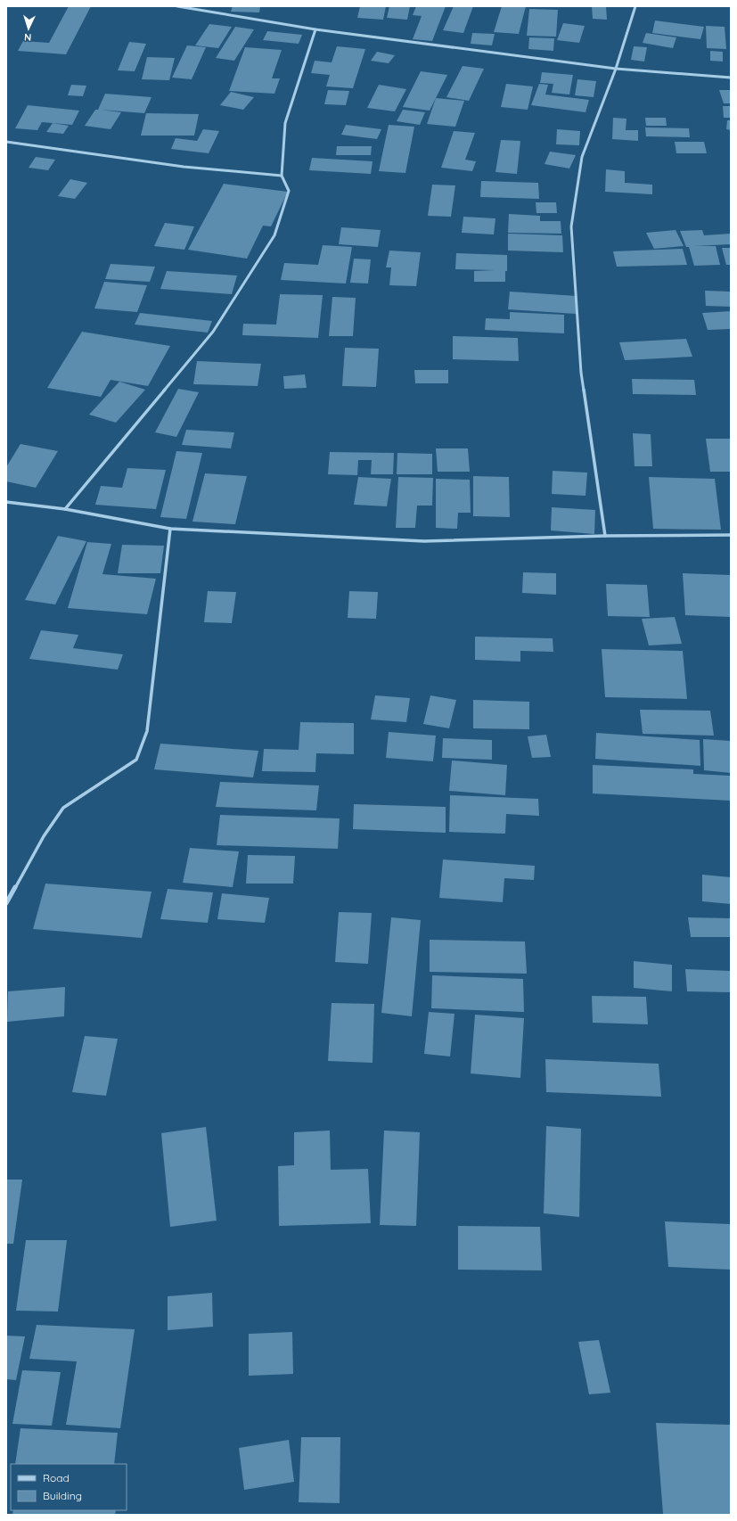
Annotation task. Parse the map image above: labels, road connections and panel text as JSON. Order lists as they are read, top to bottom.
{
  "legend": ["Road", "Building"],
  "north": "bottom"
}
